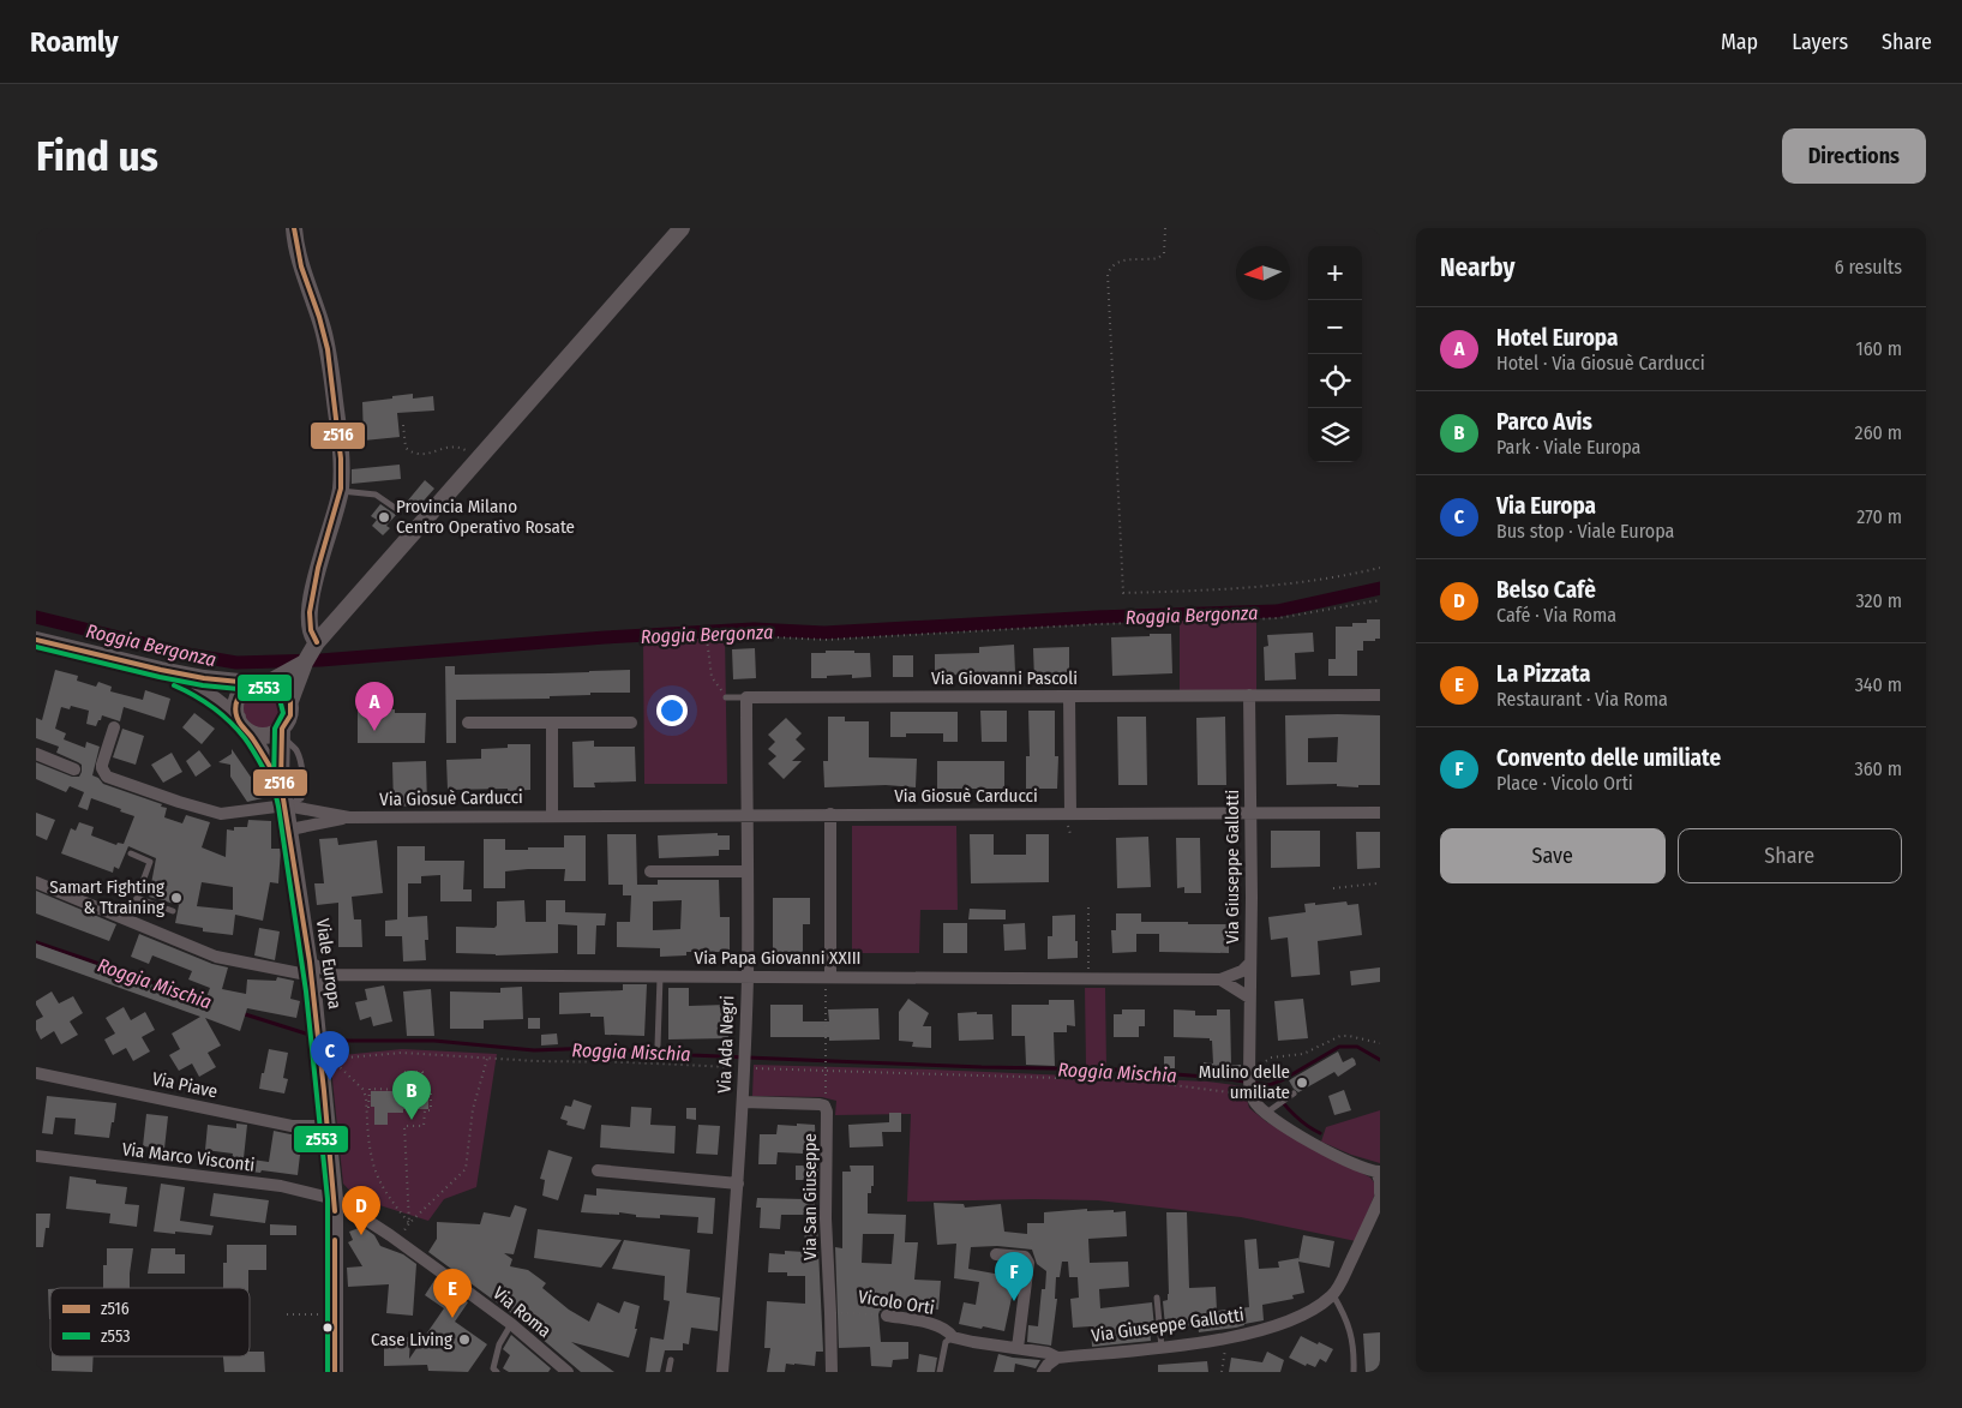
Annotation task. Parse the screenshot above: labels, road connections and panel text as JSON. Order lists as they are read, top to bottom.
{
  "streets": {
    "street": [
      "Via Giovanni Pascoli",
      "Via Giosuè Carducci",
      "Via Giuseppe Gallotti",
      "Via Papa Giovanni XXIII",
      "Viale Europa",
      "Via Ada Negri",
      "Via Piave",
      "Via Marco Visconti",
      "Via San Giuseppe",
      "Vicolo Orti",
      "Via Roma"
    ]
  },
  "crossings": [
    ["Via Giovanni Pascoli", "Via Giuseppe Gallotti"],
    ["Via Giosuè Carducci", "Via Giuseppe Gallotti"],
    ["Via Giosuè Carducci", "Viale Europa"],
    ["Via Giosuè Carducci", "Via Ada Negri"],
    ["Via Giuseppe Gallotti", "Vicolo Orti"],
    ["Via Papa Giovanni XXIII", "Via Ada Negri"],
    ["Viale Europa", "Via Piave"],
    ["Viale Europa", "Via Marco Visconti"],
    ["Viale Europa", "Via Roma"],
    ["Via Marco Visconti", "Via Roma"],
    ["Via San Giuseppe", "Vicolo Orti"]
  ],
  "water": ["Roggia Bergonza", "Roggia Mischia"],
  "places": [
    "Provincia Milano Centro Operativo Rosate",
    "Samart Fighting & Ttraining",
    "Mulino delle umiliate",
    "Case Living"
  ],
  "lines": ["transit line z516", "transit line z553"],
  "legend": ["z516", "z553"],
  "north": "left",
  "page": {
    "header": "Roamly",
    "nav": ["Map", "Layers", "Share"],
    "buttons": [
      "Directions",
      ["Save", "Share"]
    ],
    "title": "Find us",
    "heading": ["Nearby", "6 results"],
    "map_buttons": ["+", "−"],
    "list": [
      {
        "mark": "A",
        "name": "Hotel Europa",
        "note": "Hotel · Via Giosuè Carducci",
        "value": "160 m"
      },
      {
        "mark": "B",
        "name": "Parco Avis",
        "note": "Park · Viale Europa",
        "value": "260 m"
      },
      {
        "mark": "C",
        "name": "Via Europa",
        "note": "Bus stop · Viale Europa",
        "value": "270 m"
      },
      {
        "mark": "D",
        "name": "Belso Cafè",
        "note": "Café · Via Roma",
        "value": "320 m"
      },
      {
        "mark": "E",
        "name": "La Pizzata",
        "note": "Restaurant · Via Roma",
        "value": "340 m"
      },
      {
        "mark": "F",
        "name": "Convento delle umiliate",
        "note": "Place · Vicolo Orti",
        "value": "360 m"
      }
    ],
    "pins": [
      "A",
      "C",
      "B",
      "D",
      "F",
      "E"
    ]
  }
}
